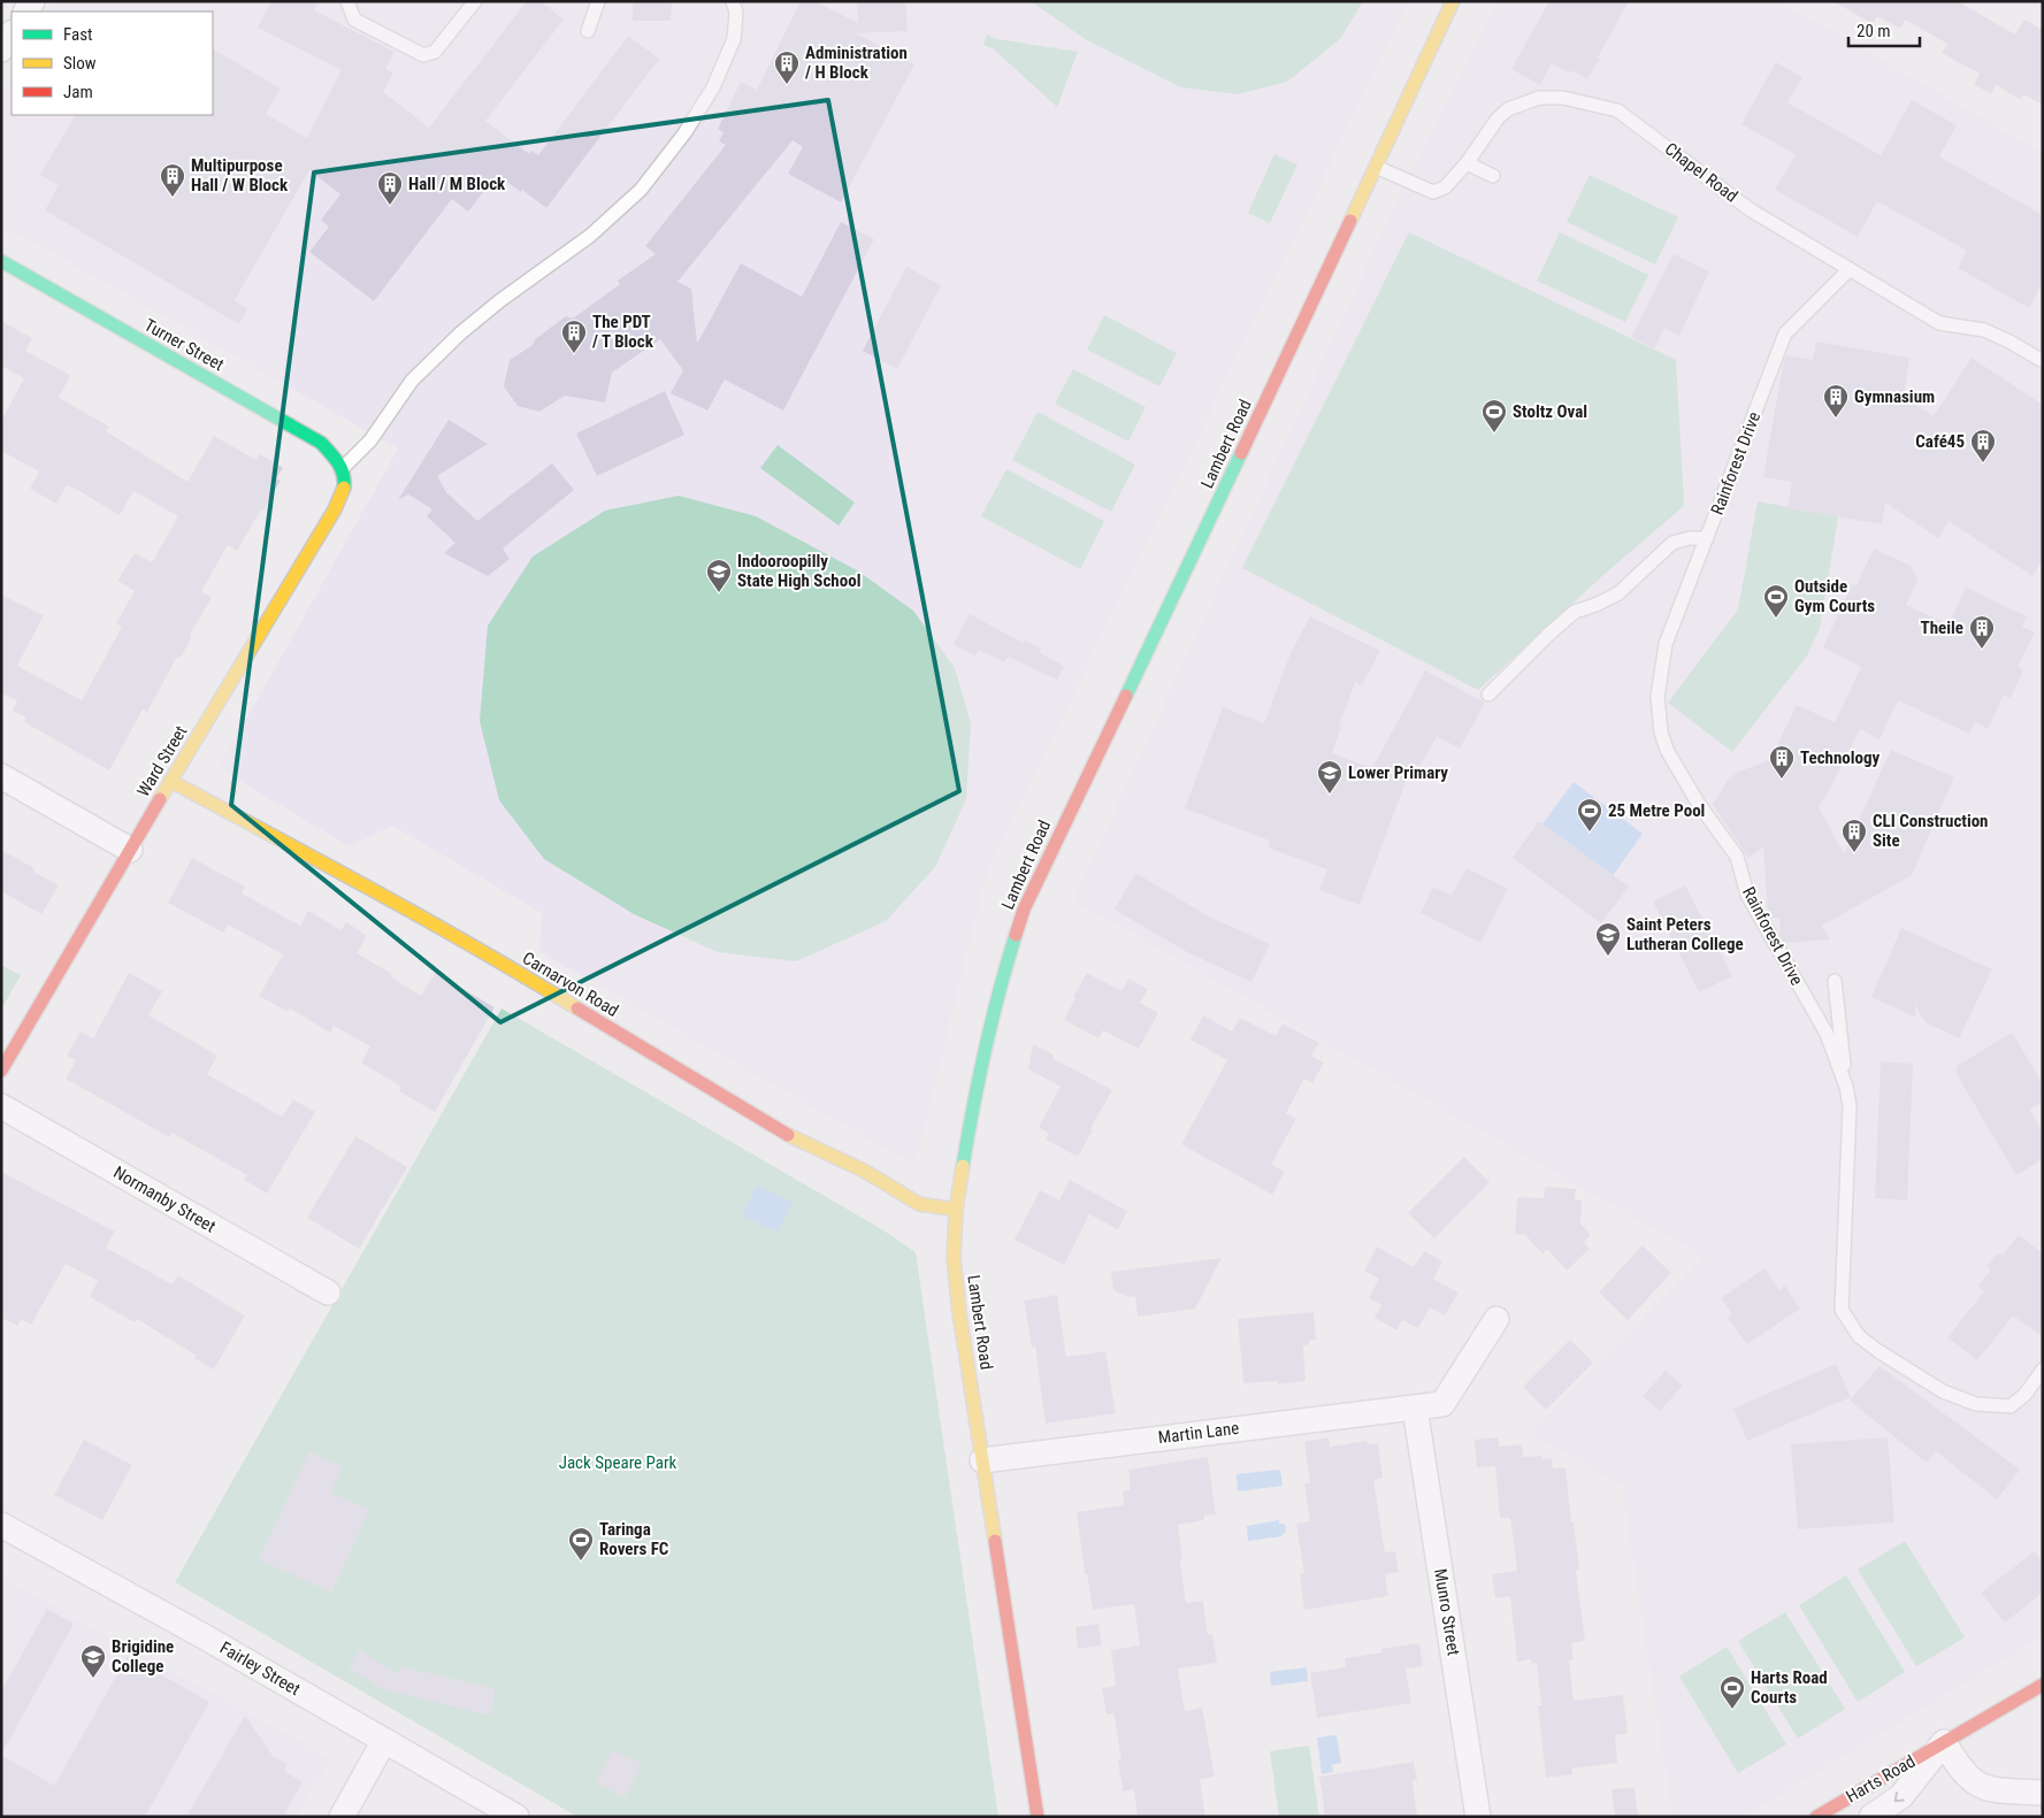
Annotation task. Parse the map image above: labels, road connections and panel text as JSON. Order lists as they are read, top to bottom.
{
  "streets": {
    "street": [
      "Turner Street",
      "Lambert Road",
      "Ward Street",
      "Carnarvon Road",
      "Normanby Street",
      "Martin Lane",
      "Munro Street",
      "Fairley Street",
      "Harts Road"
    ],
    "lane": ["Chapel Road", "Rainforest Drive"]
  },
  "crossings": [
    ["Chapel Road", "Lambert Road"],
    ["Chapel Road", "Rainforest Drive"],
    ["Turner Street", "Ward Street"],
    ["Lambert Road", "Carnarvon Road"],
    ["Lambert Road", "Martin Lane"],
    ["Ward Street", "Carnarvon Road"],
    ["Martin Lane", "Munro Street"]
  ],
  "parks": ["Jack Speare Park"],
  "places": {
    "building": [
      "Administration / H Block",
      "Multipurpose Hall / W Block",
      "Hall / M Block",
      "The PDT / T Block",
      "Gymnasium",
      "Café45",
      "Theile",
      "Technology",
      "CLI Construction Site"
    ],
    "sports": [
      "Stoltz Oval",
      "Outside Gym Courts",
      "25 Metre Pool",
      "Taringa Rovers FC",
      "Harts Road Courts"
    ],
    "school or university": [
      "Indooroopilly State High School",
      "Lower Primary",
      "Saint Peters Lutheran College",
      "Brigidine College"
    ]
  },
  "legend": ["Fast", "Slow", "Jam"],
  "scale_bar": "20 m"
}
